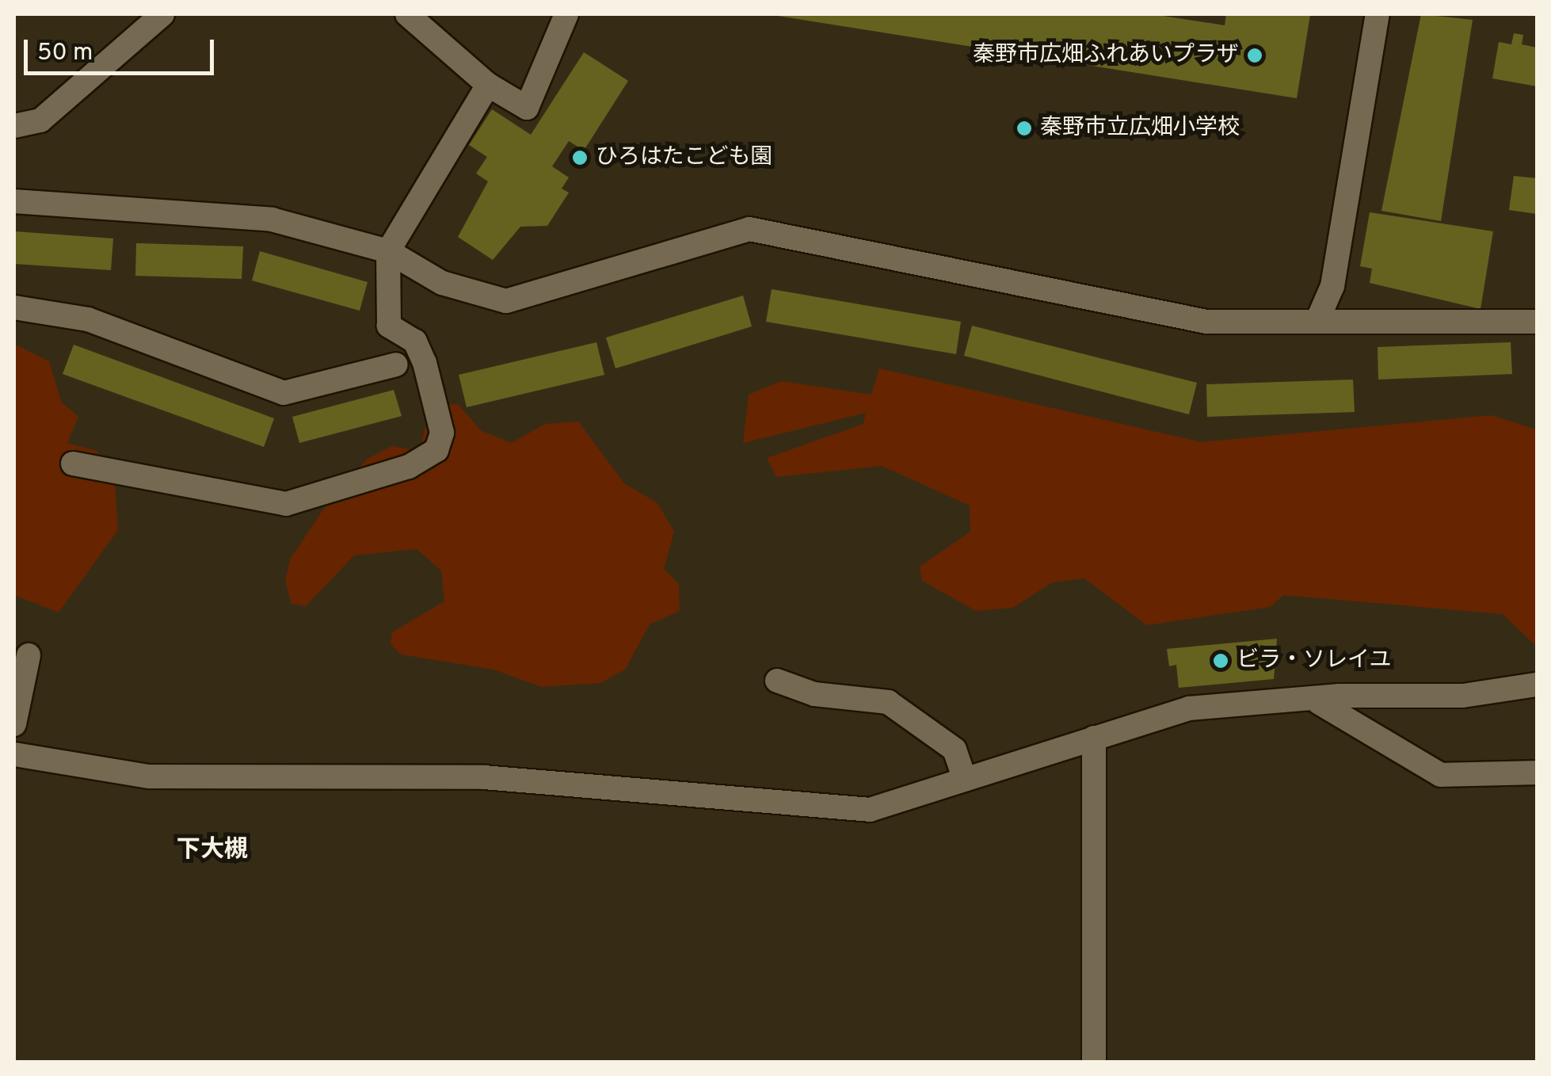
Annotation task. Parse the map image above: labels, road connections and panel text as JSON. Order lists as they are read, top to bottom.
{
  "districts": ["下大槻"],
  "places": [
    "秦野市広畑ふれあいプラザ",
    "秦野市立広畑小学校",
    "ひろはたこども園",
    "ビラ・ソレイユ"
  ],
  "scale_bar": "50 m"
}
